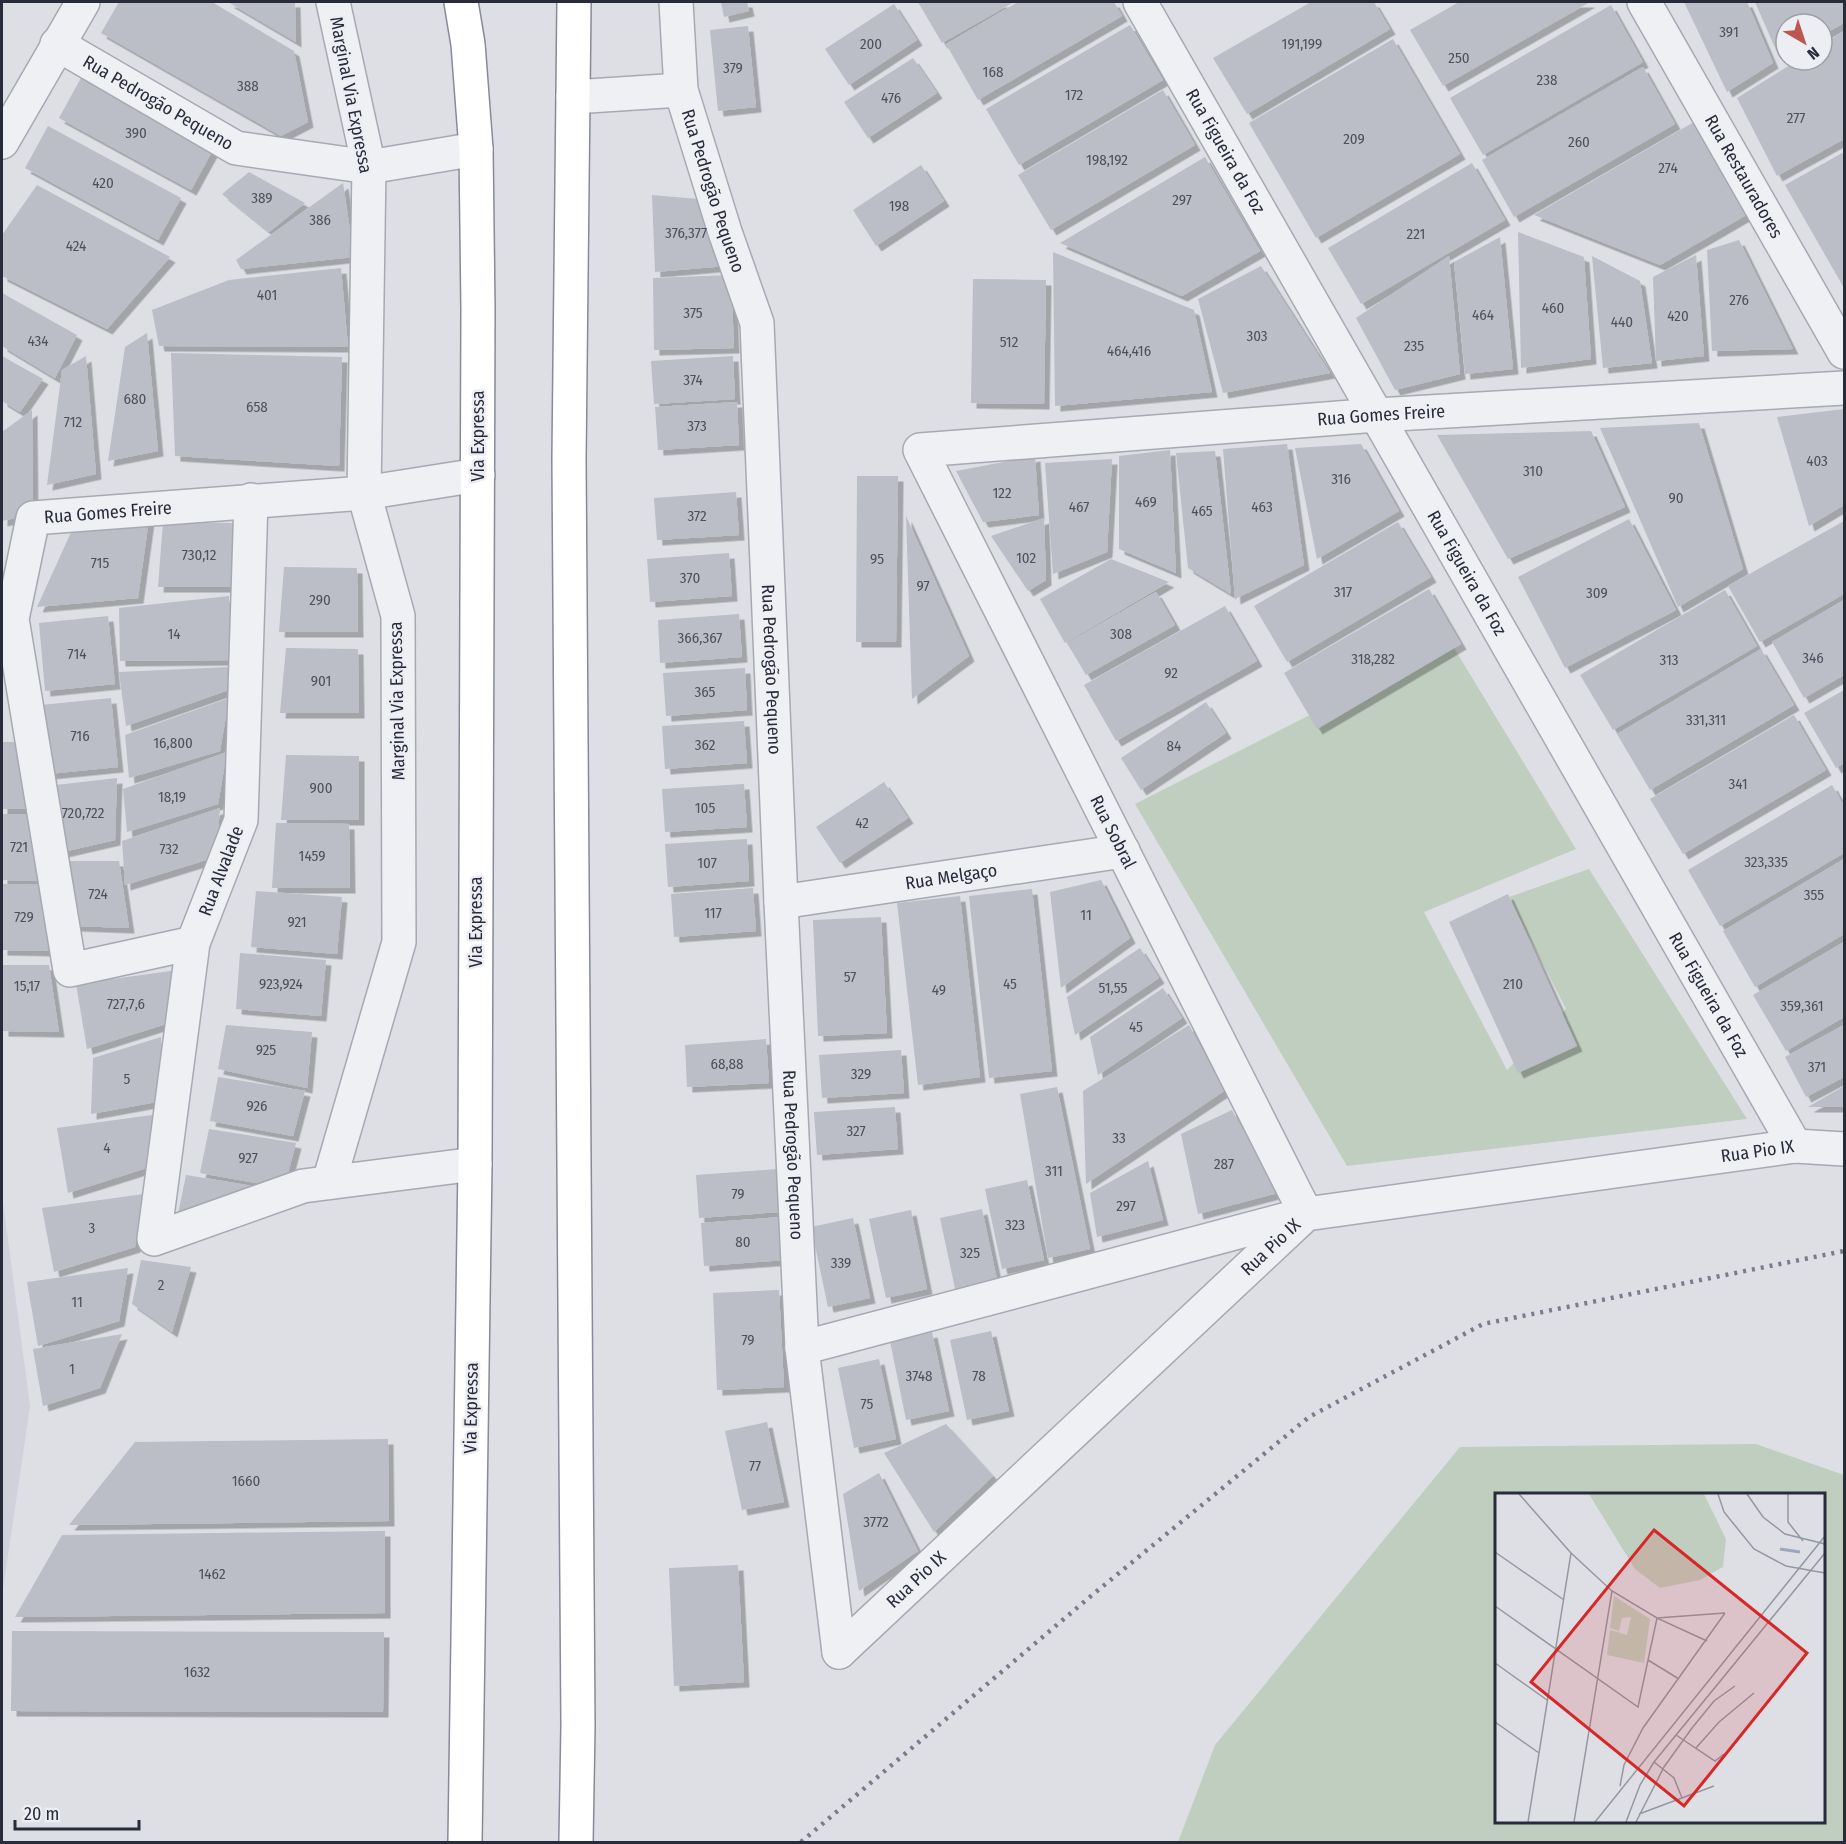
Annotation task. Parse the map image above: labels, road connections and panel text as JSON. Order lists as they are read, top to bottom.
{
  "streets": {
    "highway": ["Via Expressa"],
    "street": [
      "Marginal Via Expressa",
      "Rua Pedrogão Pequeno",
      "Rua Figueira da Foz",
      "Rua Restauradores",
      "Rua Gomes Freire",
      "Rua Sobral",
      "Rua Alvalade",
      "Rua Melgaço",
      "Rua Pio IX"
    ]
  },
  "crossings": [
    ["Marginal Via Expressa", "Rua Pedrogão Pequeno"],
    ["Marginal Via Expressa", "Rua Gomes Freire"],
    ["Marginal Via Expressa", "Rua Alvalade"],
    ["Rua Pedrogão Pequeno", "Via Expressa"],
    ["Rua Pedrogão Pequeno", "Rua Melgaço"],
    ["Rua Pedrogão Pequeno", "Rua Pio IX"],
    ["Rua Figueira da Foz", "Rua Gomes Freire"],
    ["Rua Figueira da Foz", "Rua Pio IX"],
    ["Rua Gomes Freire", "Via Expressa"],
    ["Rua Gomes Freire", "Rua Sobral"],
    ["Rua Gomes Freire", "Rua Alvalade"],
    ["Rua Sobral", "Rua Melgaço"],
    ["Rua Sobral", "Rua Pio IX"]
  ],
  "house_numbers": [
    "391",
    "200",
    "191,199",
    "250",
    "379",
    "168",
    "238",
    "388",
    "172",
    "476",
    "277",
    "390",
    "209",
    "260",
    "198,192",
    "274",
    "420",
    "389",
    "297",
    "198",
    "386",
    "376,377",
    "221",
    "424",
    "401",
    "276",
    "460",
    "375",
    "464",
    "420",
    "440",
    "303",
    "434",
    "512",
    "235",
    "464,416",
    "374",
    "680",
    "658",
    "712",
    "373",
    "403",
    "310",
    "316",
    "122",
    "90",
    "469",
    "467",
    "463",
    "465",
    "372",
    "730,12",
    "102",
    "95",
    "715",
    "370",
    "97",
    "317",
    "309",
    "290",
    "14",
    "308",
    "366,367",
    "714",
    "346",
    "318,282",
    "313",
    "92",
    "901",
    "365",
    "331,311",
    "716",
    "16,800",
    "362",
    "84",
    "341",
    "900",
    "18,19",
    "105",
    "720,722",
    "42",
    "721",
    "732",
    "1459",
    "323,335",
    "107",
    "724",
    "355",
    "117",
    "11",
    "729",
    "921",
    "57",
    "923,924",
    "45",
    "210",
    "15,17",
    "51,55",
    "49",
    "727,7,6",
    "359,361",
    "45",
    "925",
    "68,88",
    "371",
    "329",
    "5",
    "926",
    "327",
    "33",
    "4",
    "927",
    "287",
    "311",
    "79",
    "297",
    "323",
    "3",
    "80",
    "325",
    "339",
    "2",
    "11",
    "79",
    "1",
    "3748",
    "78",
    "75",
    "77",
    "1660",
    "3772",
    "1462",
    "1632"
  ],
  "scale_bar": "20 m",
  "north": "bottom right"
}
